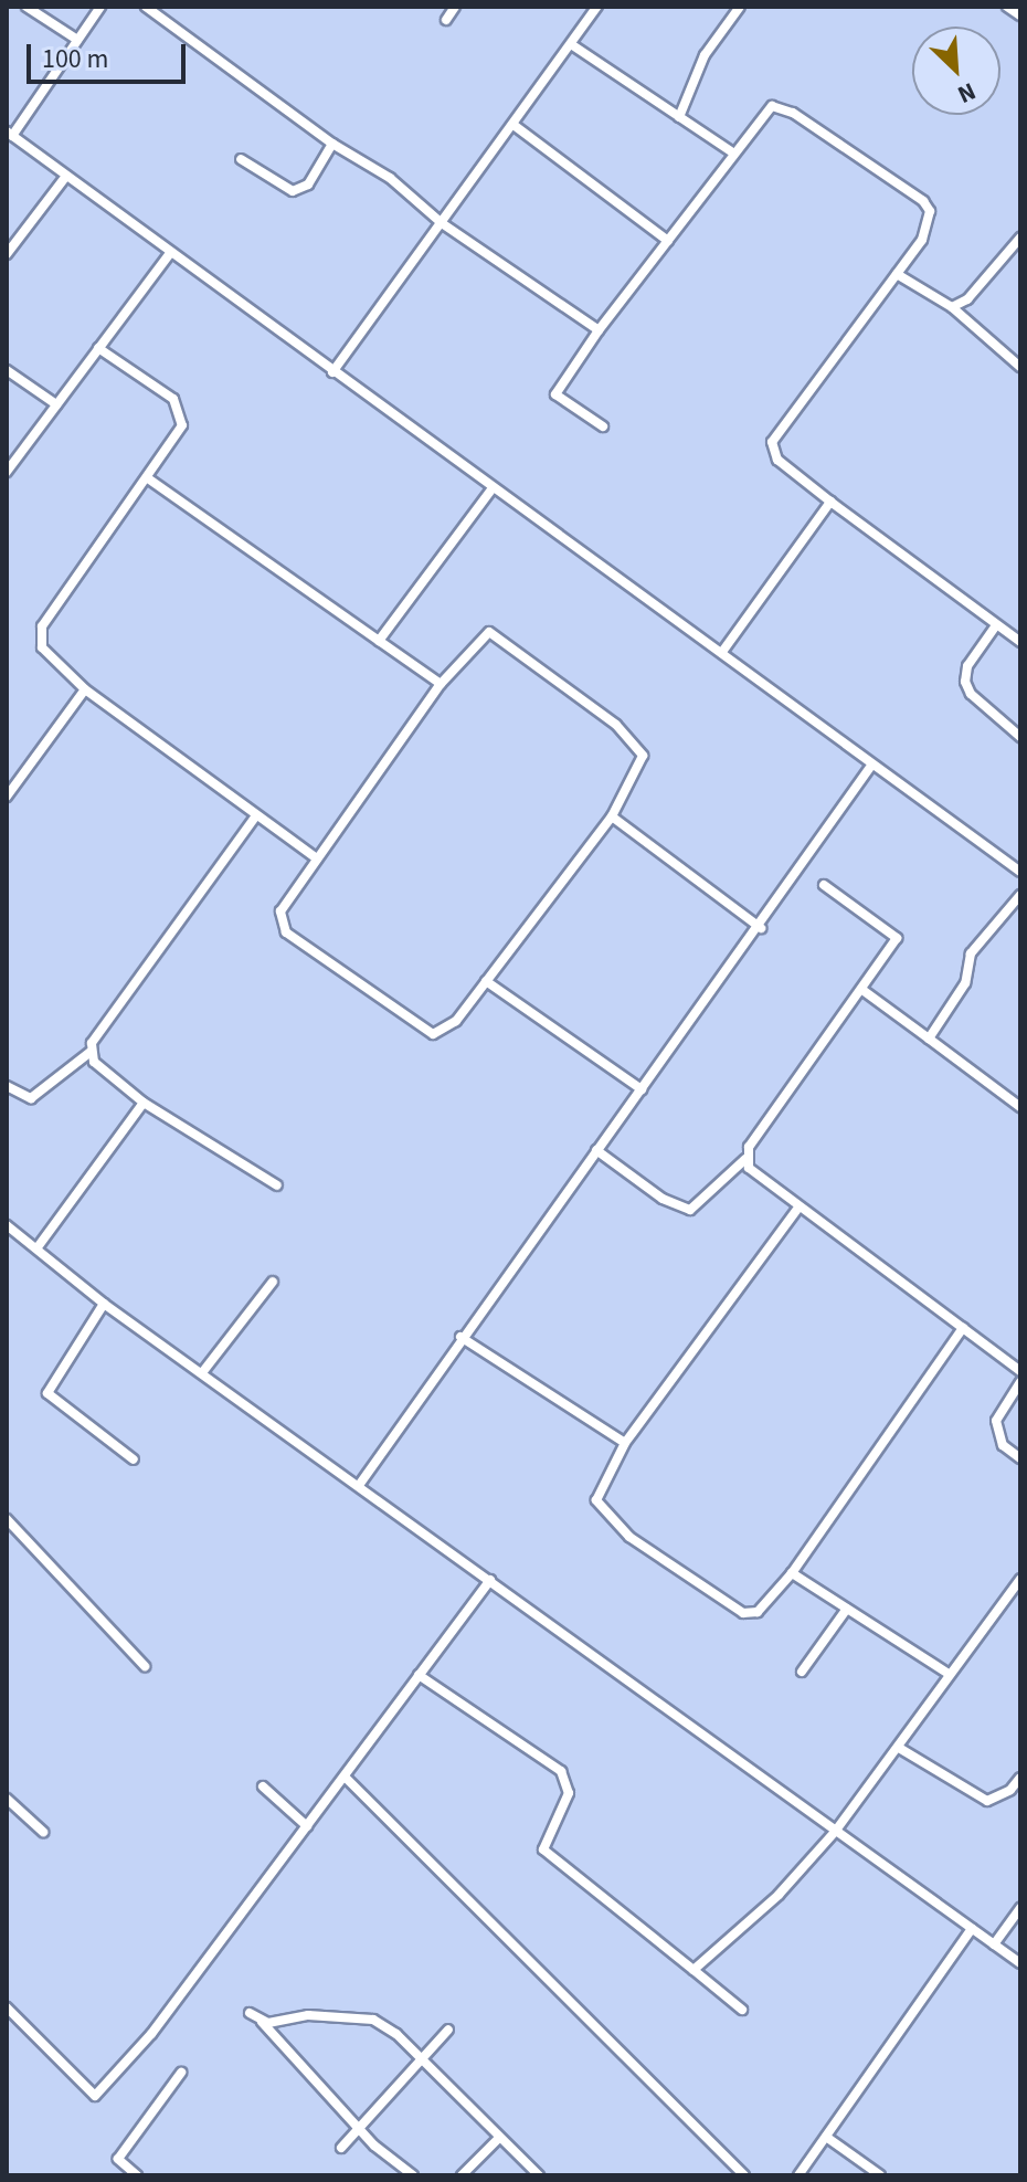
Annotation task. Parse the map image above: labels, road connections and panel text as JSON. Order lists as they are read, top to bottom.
{
  "scale_bar": "100 m",
  "north": "bottom right"
}
